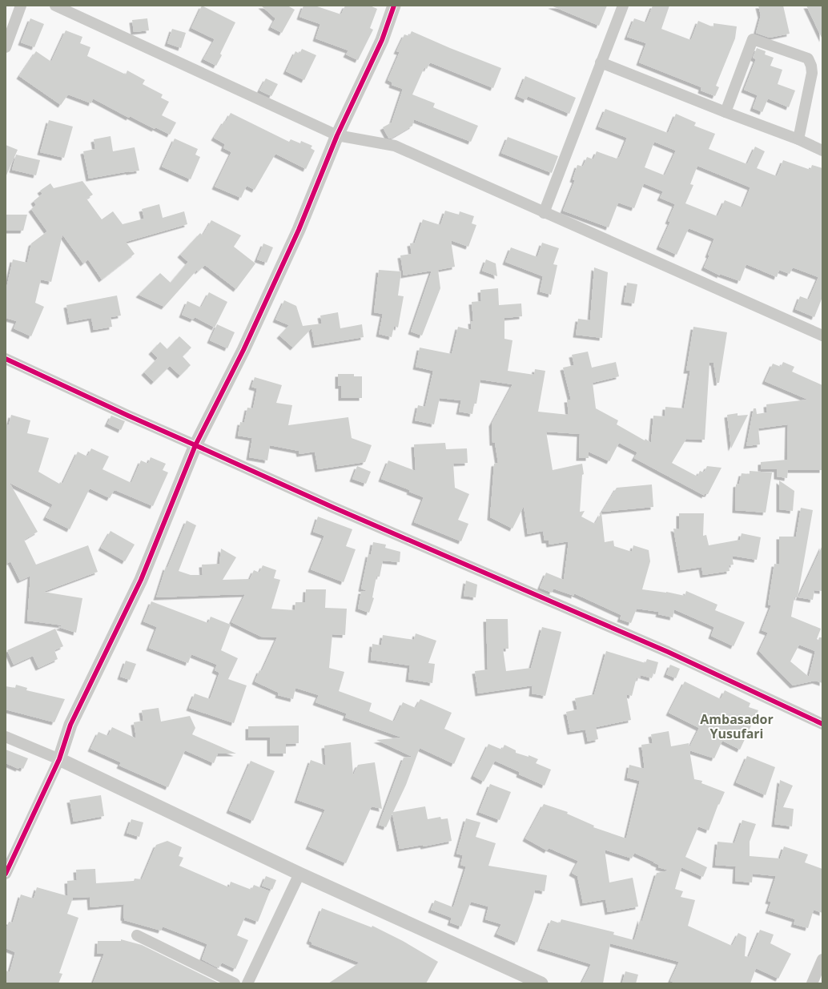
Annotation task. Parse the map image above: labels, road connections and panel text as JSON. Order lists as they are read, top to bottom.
{
  "districts": ["Ambasador Yusufari"]
}
